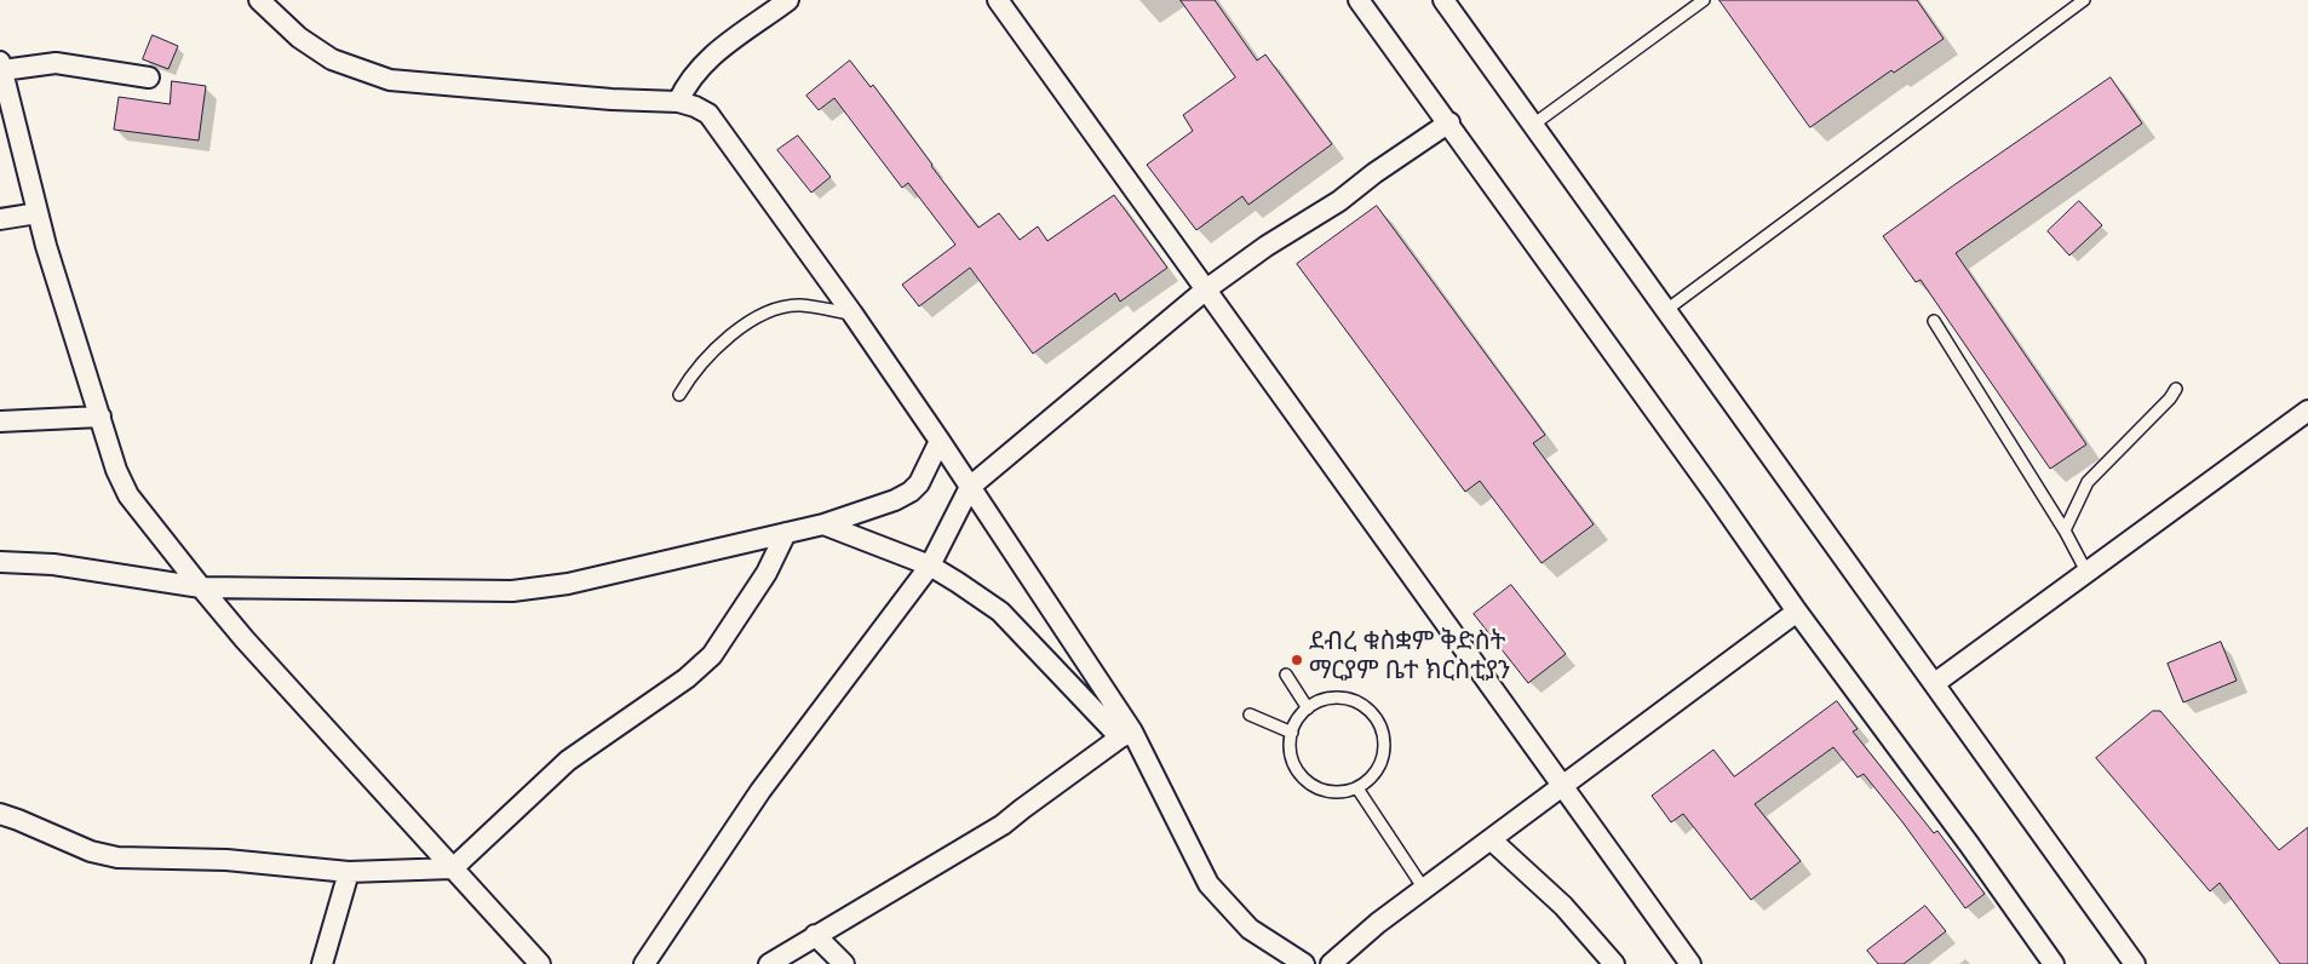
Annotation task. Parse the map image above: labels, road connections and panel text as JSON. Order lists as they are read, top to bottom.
{
  "places": ["ደብረ ቁስቋም ቅድስት ማርያም ቤተ ክርስቲያን"]
}
